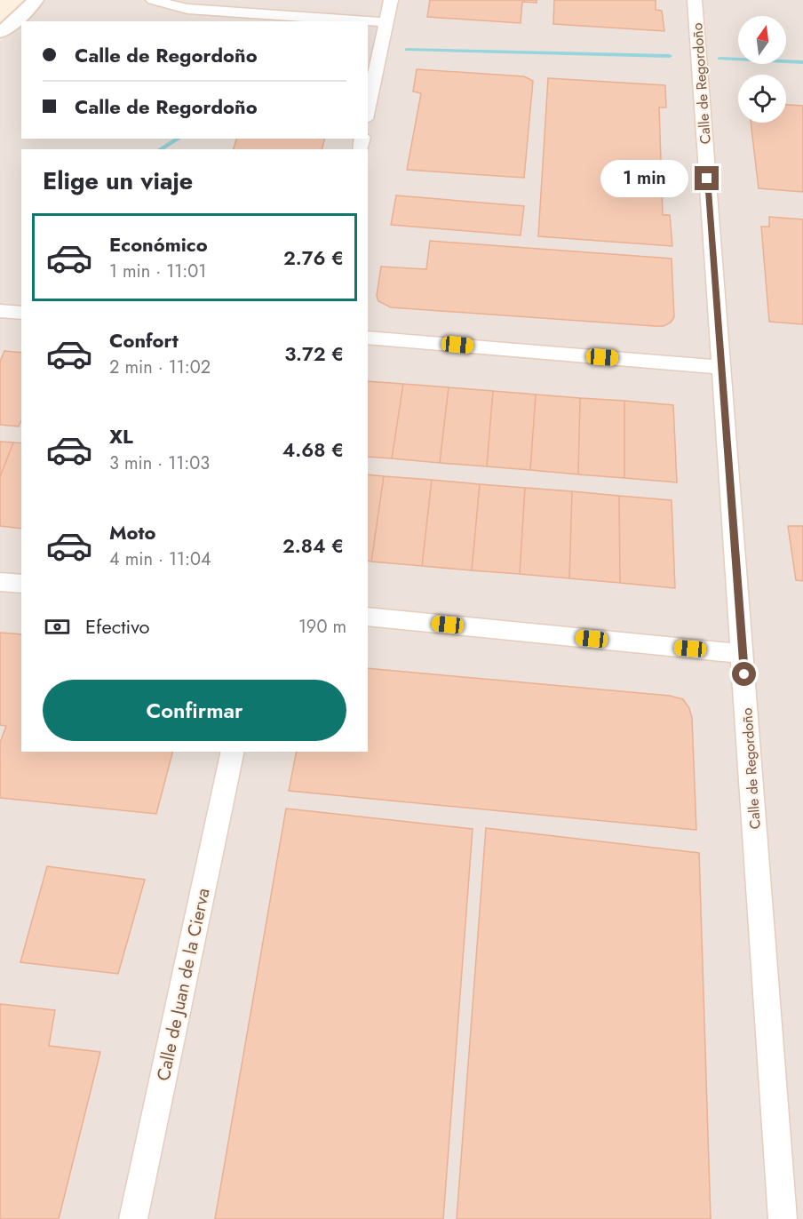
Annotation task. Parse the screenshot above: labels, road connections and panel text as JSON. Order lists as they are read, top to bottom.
{
  "streets": {
    "street": ["Calle de Regordoño", "Calle de Juan de la Cierva"]
  },
  "north": "top",
  "page": {
    "banner": ["Calle de Regordoño", "Calle de Regordoño"],
    "heading": "Elige un viaje",
    "bubble": "1 min",
    "list": [
      {
        "name": "Económico",
        "note": "1 min · 11:01",
        "value": "2.76 €"
      },
      {
        "name": "Confort",
        "note": "2 min · 11:02",
        "value": "3.72 €"
      },
      {
        "name": "XL",
        "note": "3 min · 11:03",
        "value": "4.68 €"
      },
      {
        "name": "Moto",
        "note": "4 min · 11:04",
        "value": "2.84 €"
      }
    ],
    "pay": ["Efectivo", "190 m"],
    "buttons": "Confirmar"
  }
}
